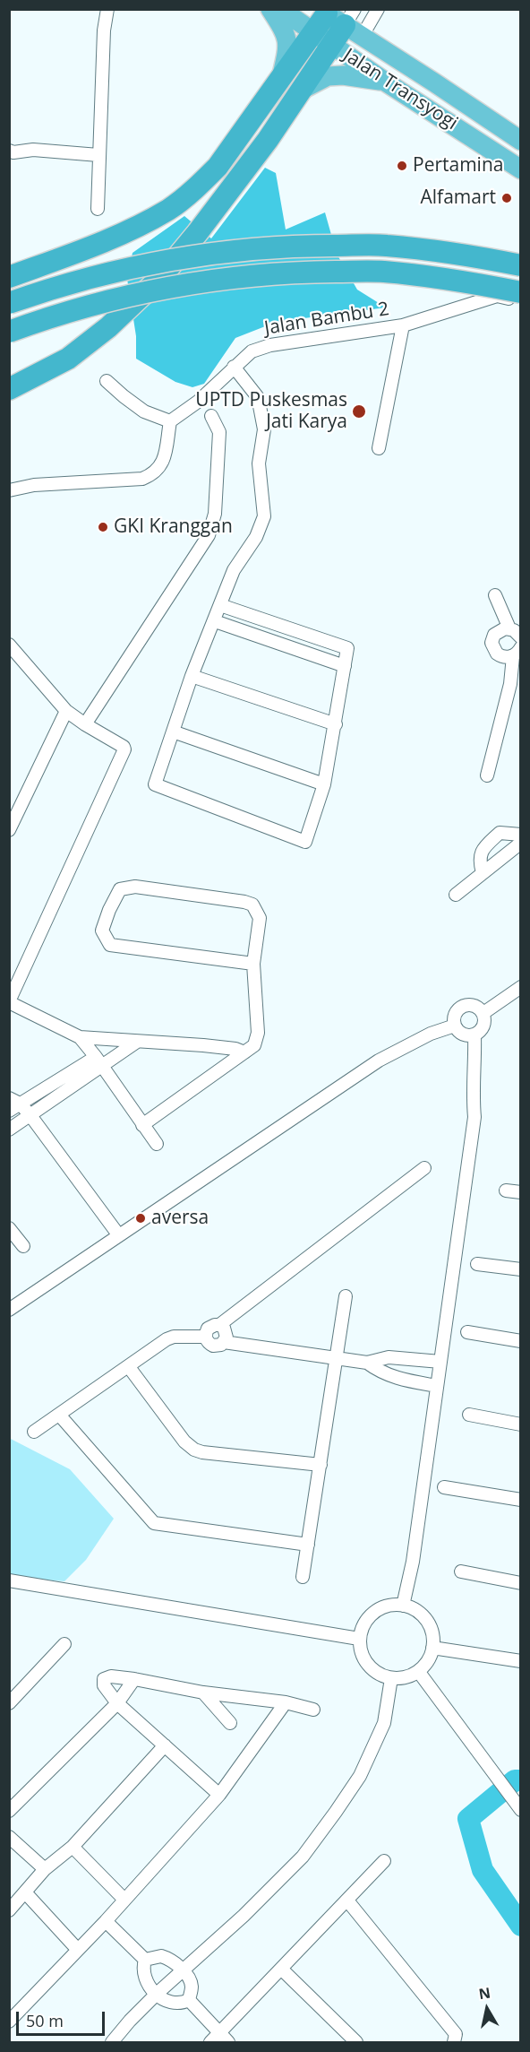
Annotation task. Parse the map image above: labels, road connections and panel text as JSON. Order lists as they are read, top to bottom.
{
  "streets": {
    "highway": ["Jalan Transyogi"],
    "street": ["Jalan Bambu 2"]
  },
  "places": [
    "Pertamina",
    "Alfamart",
    "UPTD Puskesmas Jati Karya",
    "GKI Kranggan",
    "aversa"
  ],
  "scale_bar": "50 m",
  "north": "top"
}
